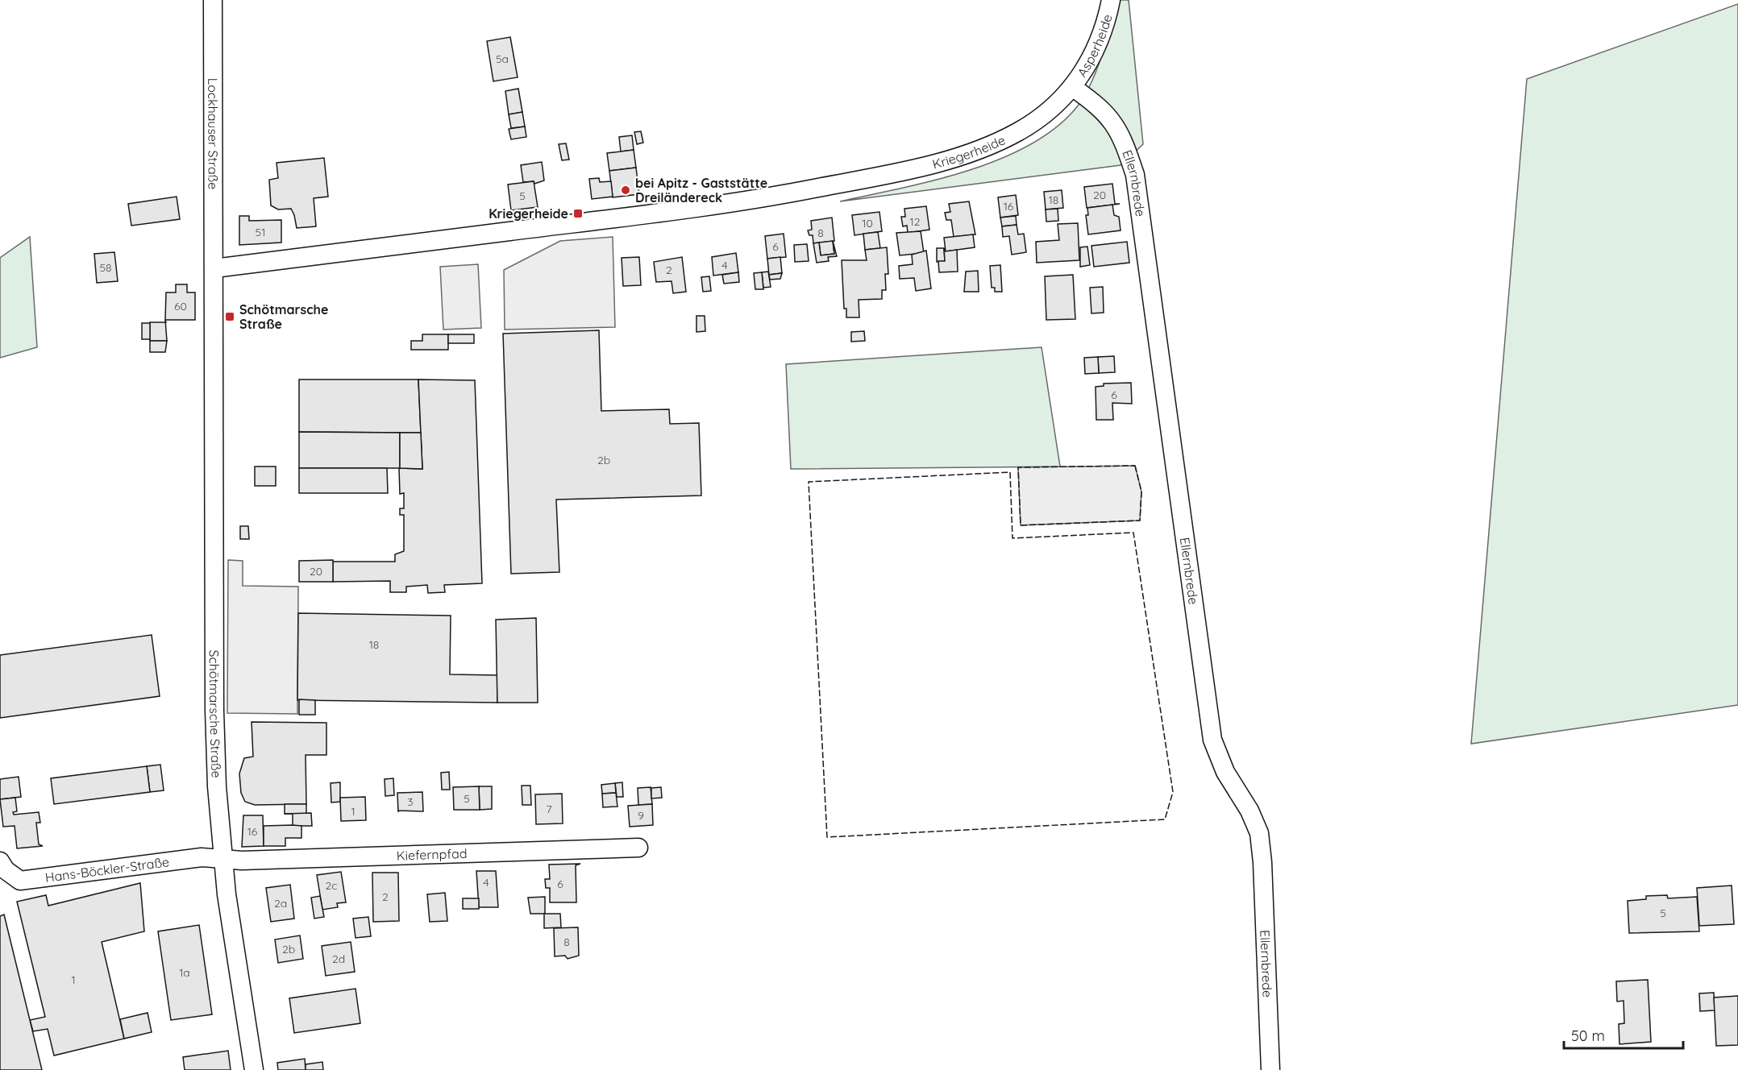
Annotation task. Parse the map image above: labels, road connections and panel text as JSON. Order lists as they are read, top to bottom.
{
  "streets": {
    "street": [
      "Asperheide",
      "Lockhauser Straße",
      "Kriegerheide",
      "Ellernbrede",
      "Schötmarsche Straße",
      "Kiefernpfad",
      "Hans-Böckler-Straße"
    ]
  },
  "crossings": [
    ["Asperheide", "Kriegerheide"],
    ["Asperheide", "Ellernbrede"],
    ["Lockhauser Straße", "Kriegerheide"],
    ["Lockhauser Straße", "Schötmarsche Straße"],
    ["Kriegerheide", "Ellernbrede"],
    ["Kriegerheide", "Schötmarsche Straße"],
    ["Schötmarsche Straße", "Kiefernpfad"],
    ["Schötmarsche Straße", "Hans-Böckler-Straße"],
    ["Kiefernpfad", "Hans-Böckler-Straße"]
  ],
  "places": {
    "other": ["bei Apitz - Gaststätte Dreiländereck"],
    "transit": ["Kriegerheide", "Schötmarsche Straße"]
  },
  "house_numbers": [
    "5a",
    "20",
    "5",
    "18",
    "16",
    "12",
    "10",
    "51",
    "8",
    "6",
    "4",
    "58",
    "2",
    "60",
    "6",
    "2b",
    "20",
    "18",
    "5",
    "3",
    "7",
    "1",
    "9",
    "16",
    "4",
    "6",
    "2c",
    "2",
    "2a",
    "5",
    "8",
    "2b",
    "2d",
    "1a",
    "1"
  ],
  "scale_bar": "50 m"
}
